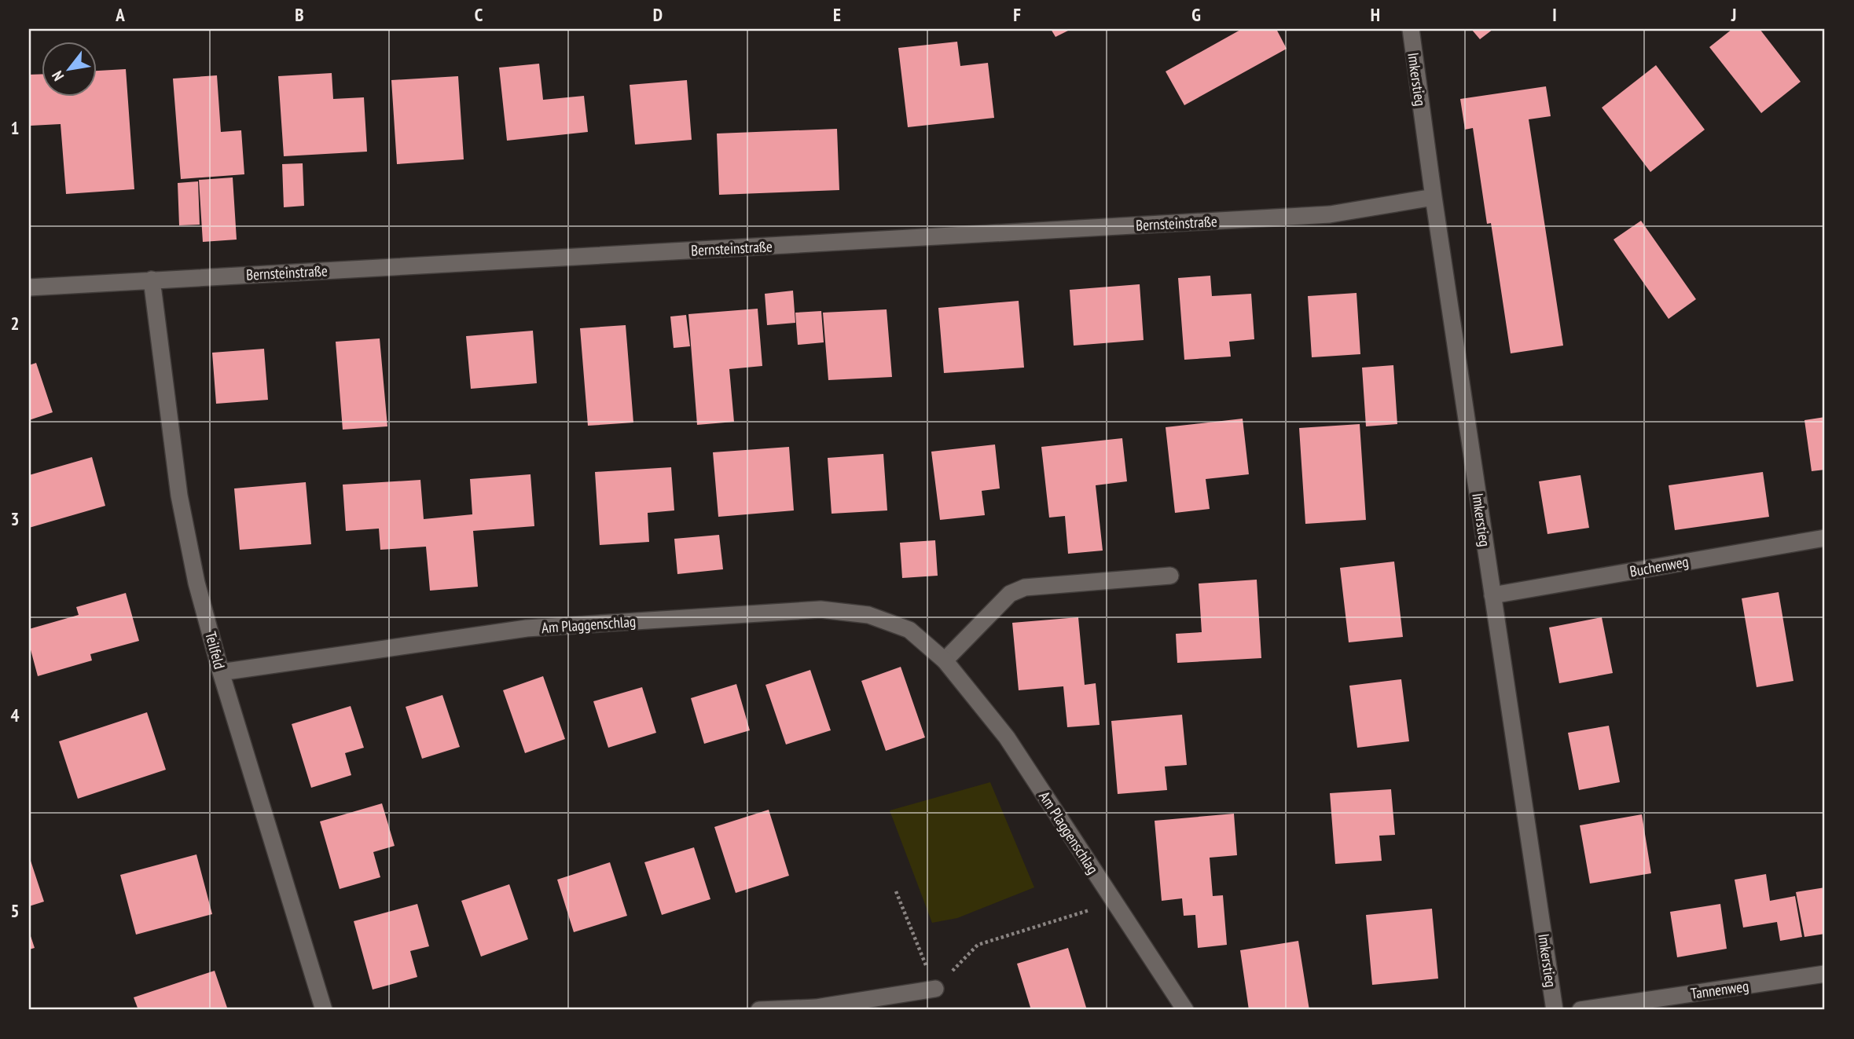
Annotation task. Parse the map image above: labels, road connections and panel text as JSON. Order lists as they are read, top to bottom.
{
  "streets": {
    "street": [
      "Imkerstieg",
      "Bernsteinstraße",
      "Buchenweg",
      "Am Plaggenschlag",
      "Teilfeld",
      "Tannenweg"
    ]
  },
  "crossings": [
    ["Imkerstieg", "Bernsteinstraße"],
    ["Imkerstieg", "Buchenweg"],
    ["Bernsteinstraße", "Teilfeld"],
    ["Am Plaggenschlag", "Teilfeld"]
  ],
  "north": "bottom left",
  "grid": {
    "columns": [
      "A",
      "B",
      "C",
      "D",
      "E",
      "F",
      "G",
      "H",
      "I",
      "J"
    ],
    "rows": [
      "1",
      "2",
      "3",
      "4",
      "5"
    ]
  }
}
